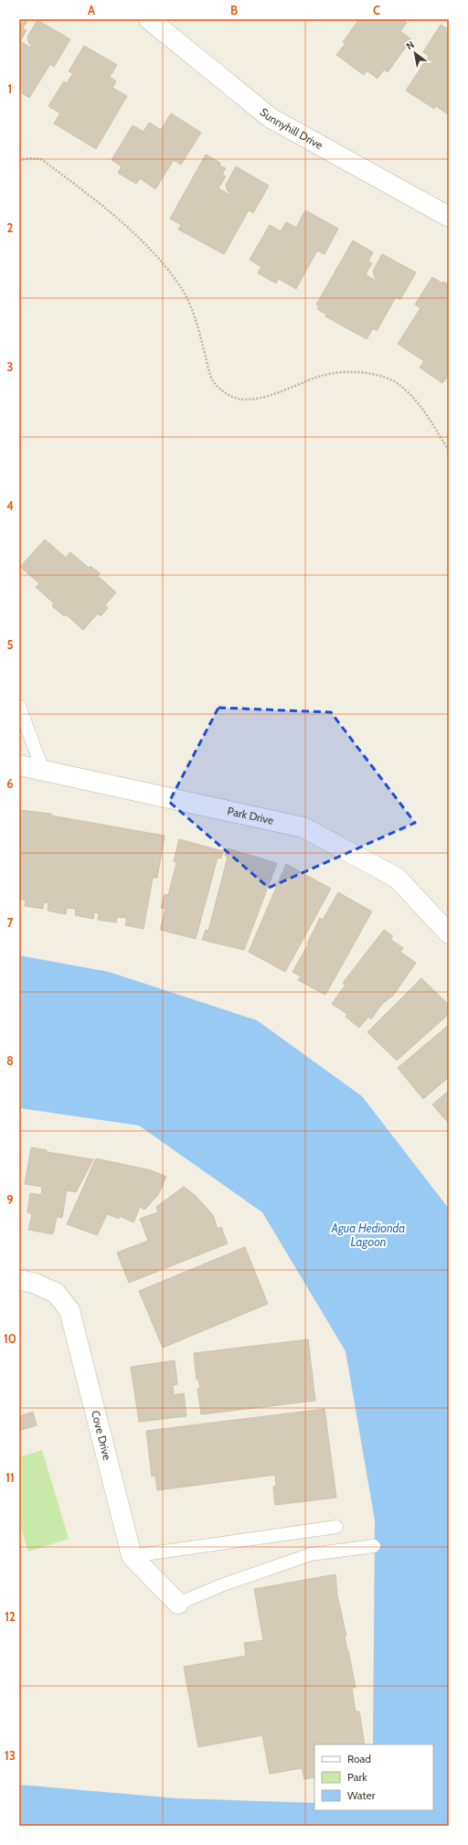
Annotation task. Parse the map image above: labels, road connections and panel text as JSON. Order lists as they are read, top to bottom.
{
  "streets": {
    "street": ["Sunnyhill Drive", "Park Drive", "Cove Drive"]
  },
  "water": ["Agua Hedionda Lagoon"],
  "legend": ["Road", "Park", "Water"],
  "north": "top left",
  "grid": {
    "columns": ["A", "B", "C"],
    "rows": [
      "1",
      "2",
      "3",
      "4",
      "5",
      "6",
      "7",
      "8",
      "9",
      "10",
      "11",
      "12",
      "13"
    ]
  }
}
